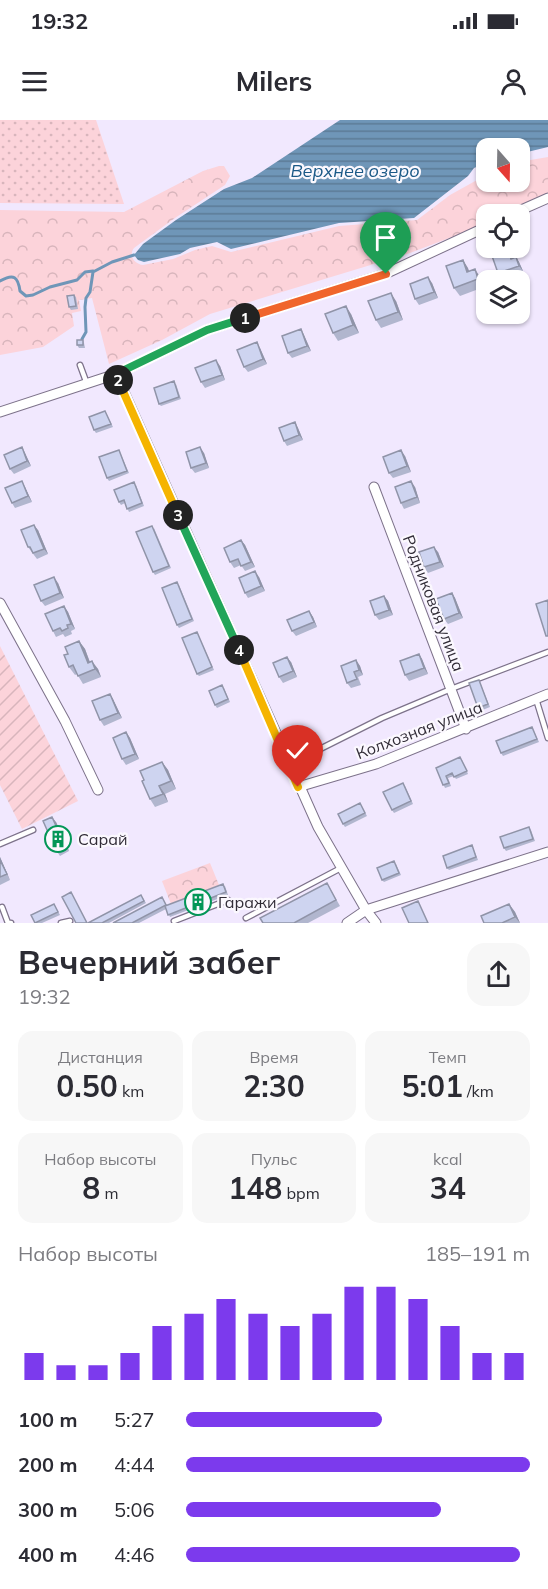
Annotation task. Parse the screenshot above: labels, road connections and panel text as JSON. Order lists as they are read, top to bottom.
{
  "streets": {
    "street": ["Родниковая улица", "Колхозная улица"]
  },
  "crossings": [
    ["Родниковая улица", "Колхозная улица"]
  ],
  "water": ["Верхнее озеро"],
  "places": {
    "building": ["Сарай", "Гаражи"]
  },
  "north": "bottom",
  "page": {
    "status": "19:32",
    "header": "Milers",
    "pins": [
      "1",
      "2",
      "3",
      "4"
    ],
    "heading": ["Вечерний забег", "19:32"],
    "stats": [
      ["Дистанция", "0.50 km"],
      ["Время", "2:30"],
      ["Темп", "5:01 /km"],
      ["Набор высоты", "8 m"],
      ["Пульс", "148 bpm"],
      ["kcal", "34"]
    ],
    "chart": ["Набор высоты", "185–191 m"],
    "list": [
      {
        "name": "100 m",
        "note": "5:27"
      },
      {
        "name": "200 m",
        "note": "4:44"
      },
      {
        "name": "300 m",
        "note": "5:06"
      },
      {
        "name": "400 m",
        "note": "4:46"
      }
    ]
  }
}
